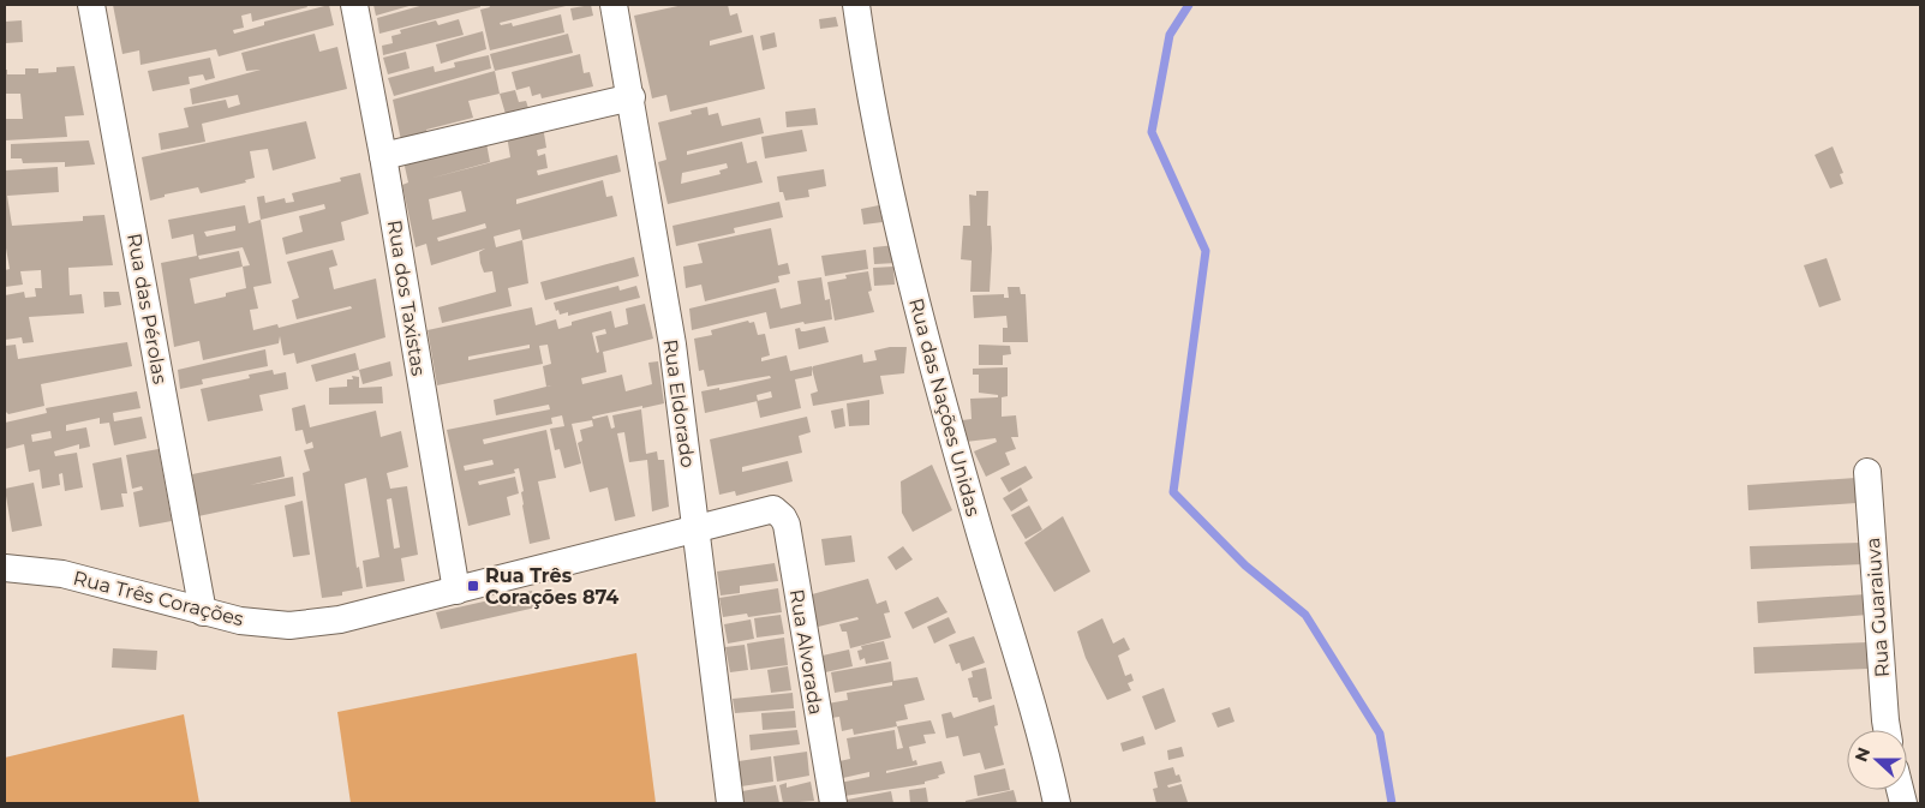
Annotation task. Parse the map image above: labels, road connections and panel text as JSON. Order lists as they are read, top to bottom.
{
  "streets": {
    "street": [
      "Rua dos Taxistas",
      "Rua das Pérolas",
      "Rua Eldorado",
      "Rua das Nações Unidas",
      "Rua Três Corações",
      "Rua Guaraiuva",
      "Rua Alvorada"
    ]
  },
  "crossings": [
    ["Rua dos Taxistas", "Rua Três Corações"],
    ["Rua das Pérolas", "Rua Três Corações"],
    ["Rua Eldorado", "Rua Três Corações"],
    ["Rua Três Corações", "Rua Alvorada"]
  ],
  "places": {
    "transit": ["Rua Três Corações 874"]
  },
  "north": "left"
}
